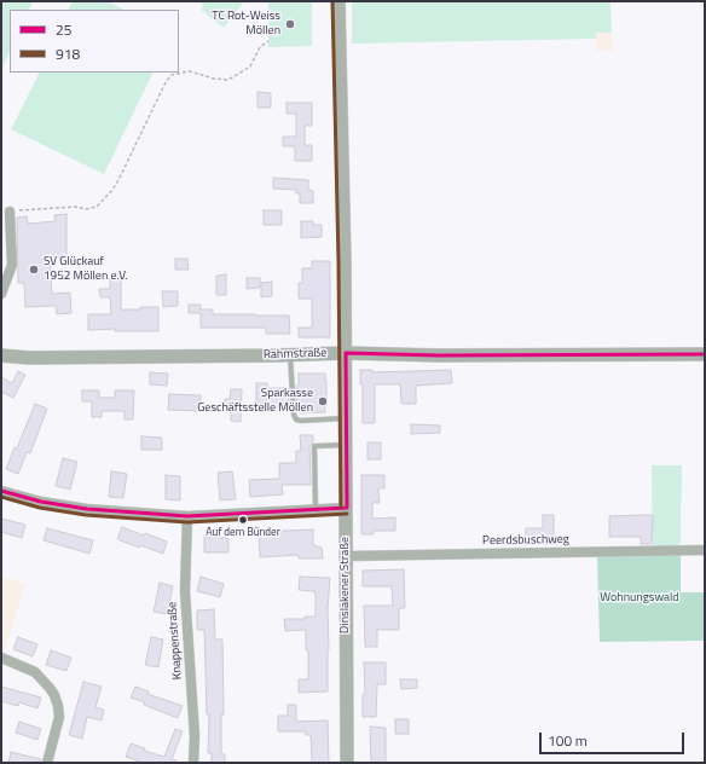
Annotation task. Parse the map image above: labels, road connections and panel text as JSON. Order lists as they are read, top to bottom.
{
  "streets": {
    "main road": ["Rahmstraße", "Dinslakener Straße"],
    "street": ["Peerdsbuschweg", "Knappenstraße"]
  },
  "crossings": [
    ["Rahmstraße", "Dinslakener Straße"],
    ["Peerdsbuschweg", "Dinslakener Straße"]
  ],
  "parks": ["Wohnungswald"],
  "places": [
    "TC Rot-Weiss Möllen",
    "SV Glückauf 1952 Möllen e.V.",
    "Sparkasse Geschäftsstelle Möllen",
    "Auf dem Bünder"
  ],
  "lines": ["transit line 918", "transit line 25"],
  "legend": ["25", "918"],
  "scale_bar": "100 m"
}
